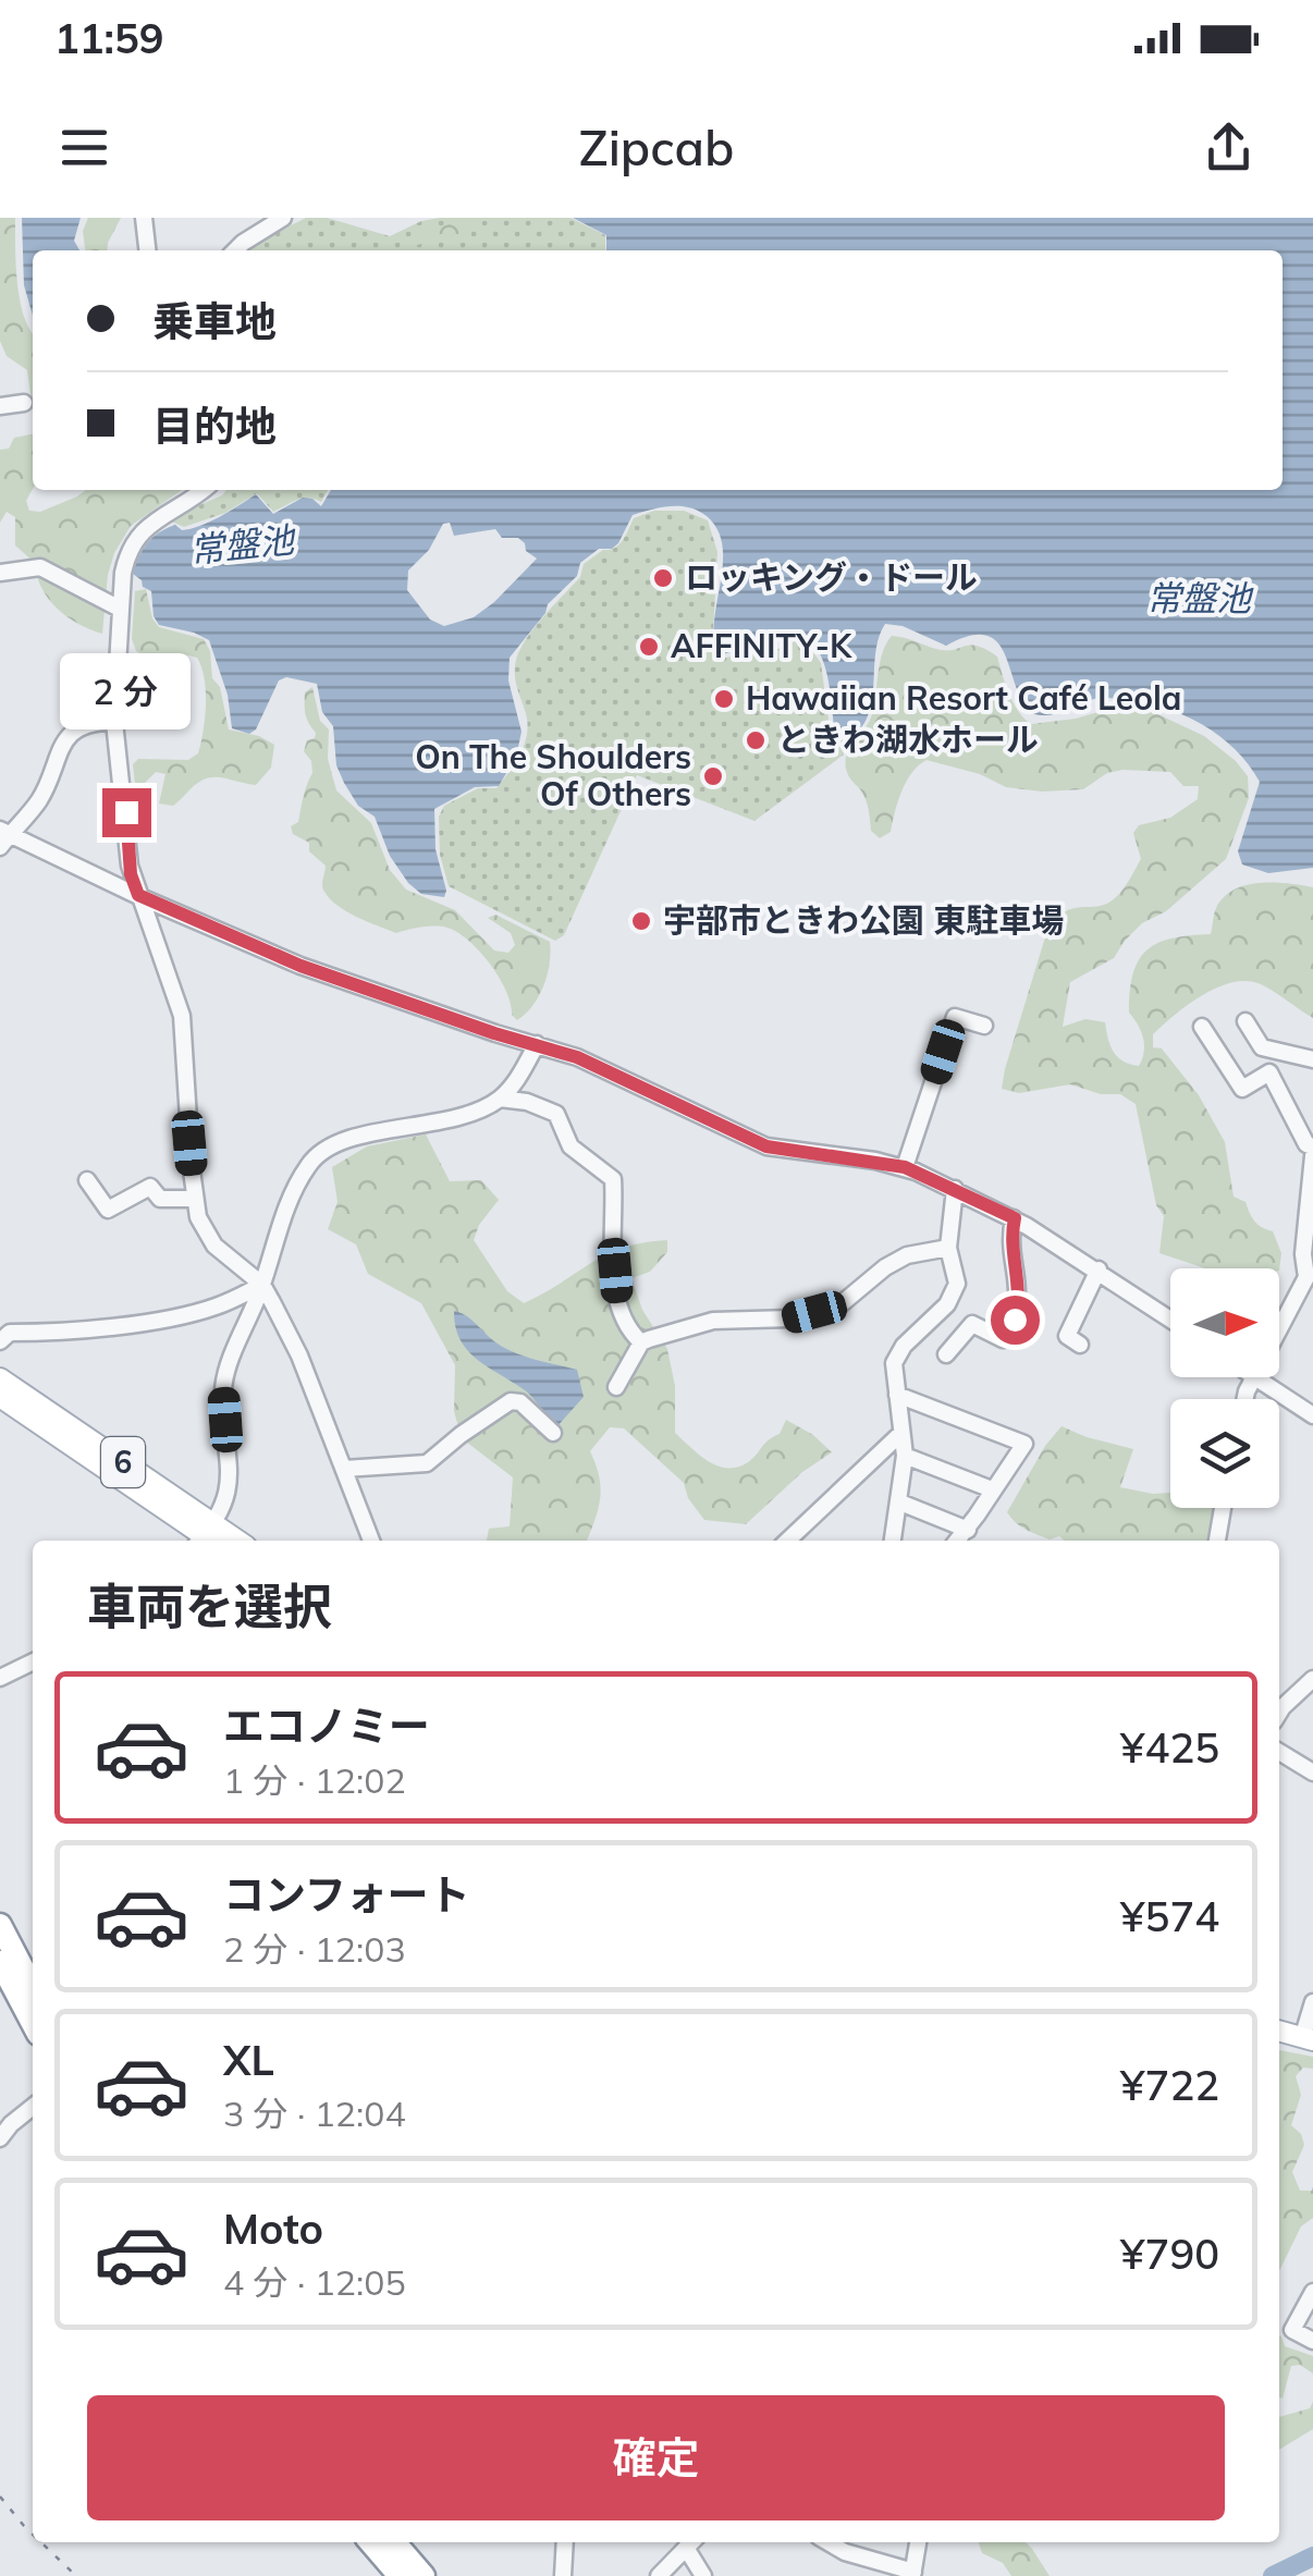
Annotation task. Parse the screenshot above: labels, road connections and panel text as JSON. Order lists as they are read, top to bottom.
{
  "streets": {
    "main road": ["6"]
  },
  "water": ["常盤池"],
  "places": [
    "ロッキング・ドール",
    "AFFINITY-K",
    "Hawaiian Resort Café Leola",
    "ときわ湖水ホール",
    "On The Shoulders Of Others",
    "宇部市ときわ公園 東駐車場"
  ],
  "north": "right",
  "page": {
    "status": "11:59",
    "header": "Zipcab",
    "banner": ["乗車地", "目的地"],
    "bubble": "2 分",
    "heading": "車両を選択",
    "list": [
      {
        "name": "エコノミー",
        "note": "1 分 · 12:02",
        "value": "¥425"
      },
      {
        "name": "コンフォート",
        "note": "2 分 · 12:03",
        "value": "¥574"
      },
      {
        "name": "XL",
        "note": "3 分 · 12:04",
        "value": "¥722"
      },
      {
        "name": "Moto",
        "note": "4 分 · 12:05",
        "value": "¥790"
      }
    ],
    "buttons": "確定"
  }
}
